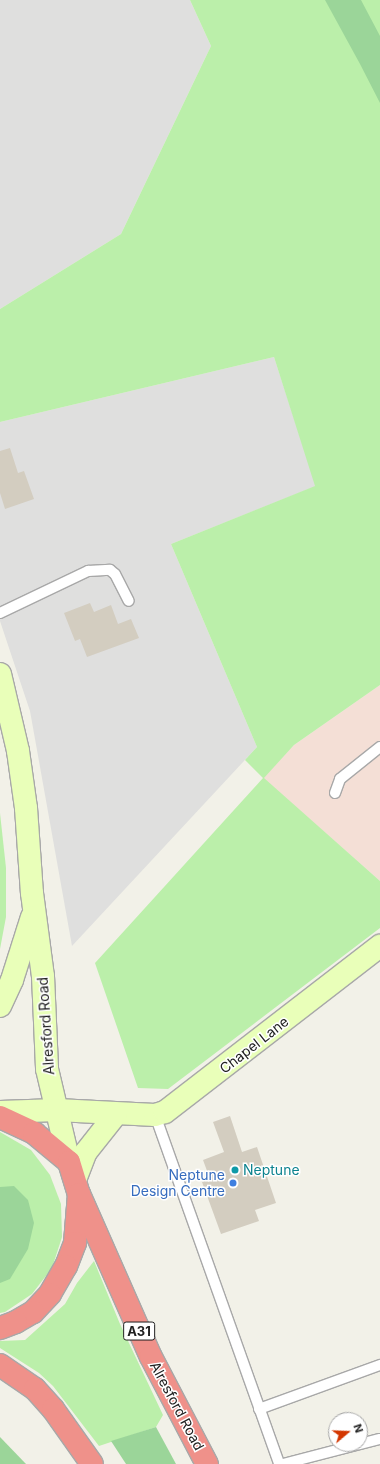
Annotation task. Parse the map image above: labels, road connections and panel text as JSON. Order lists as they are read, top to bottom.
{
  "streets": {
    "highway": ["Alresford Road", "A31"],
    "main road": ["Chapel Lane"]
  },
  "crossings": [
    ["Alresford Road", "Chapel Lane"]
  ],
  "places": ["Neptune", "Neptune Design Centre"],
  "north": "right"
}
